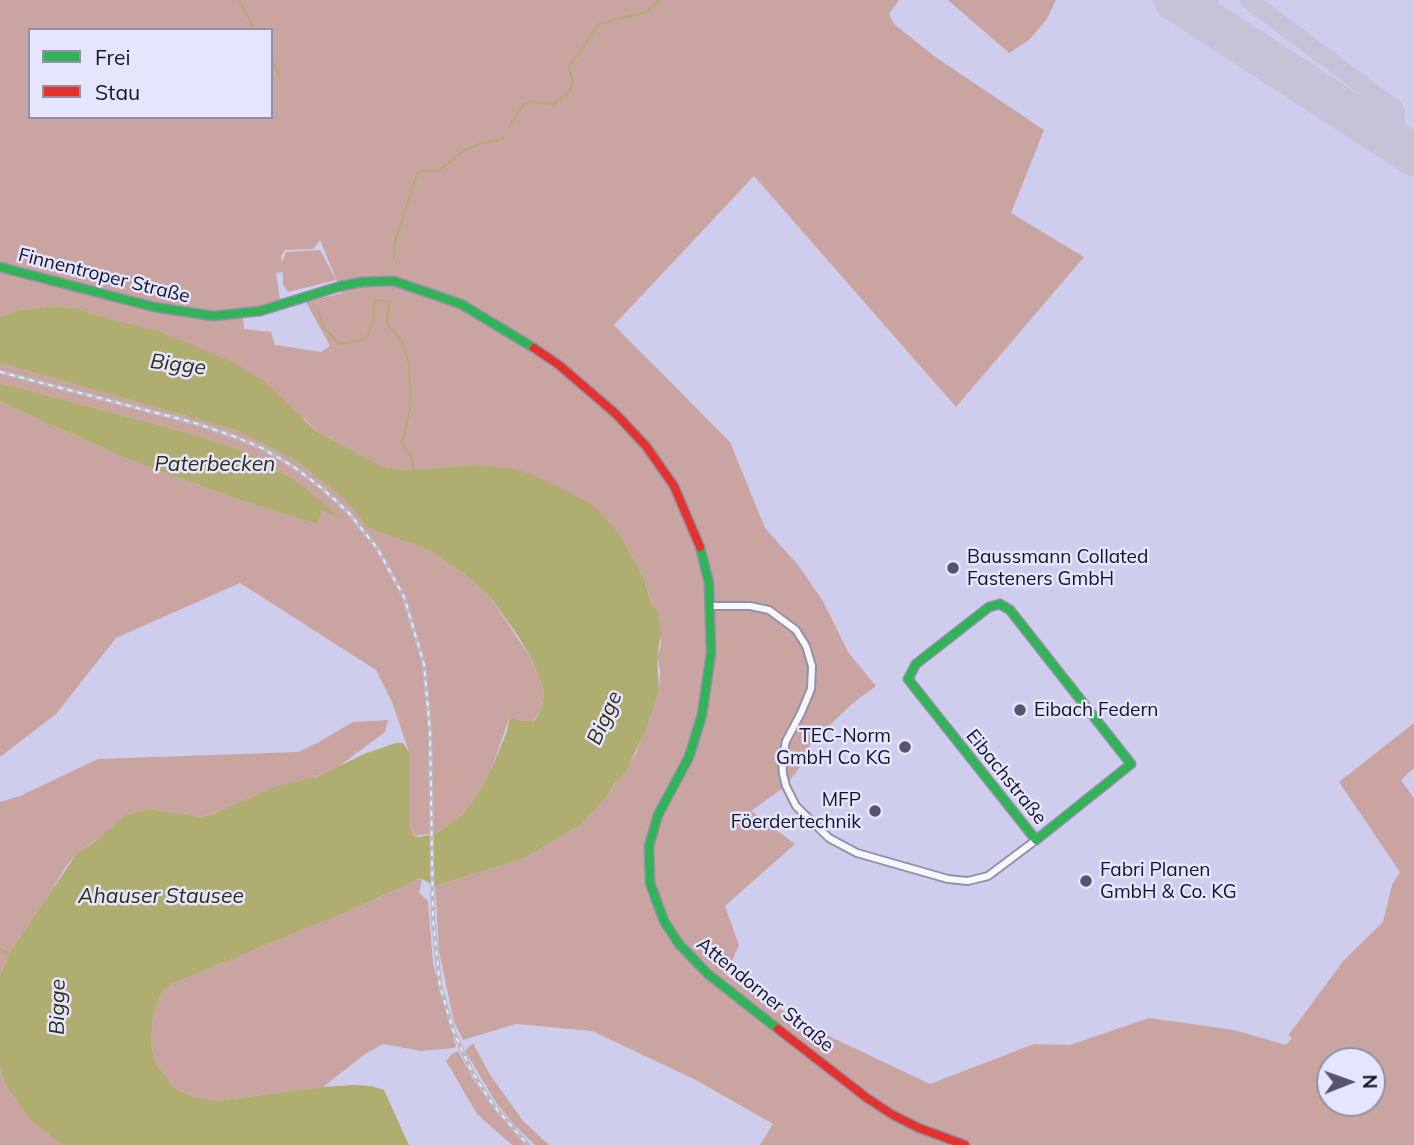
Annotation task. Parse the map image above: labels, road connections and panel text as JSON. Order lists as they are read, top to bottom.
{
  "streets": {
    "main road": ["Finnentroper Straße", "Eibachstraße", "Attendorner Straße"]
  },
  "crossings": [
    ["Finnentroper Straße", "Attendorner Straße"]
  ],
  "water": ["Bigge", "Paterbecken", "Ahauser Stausee"],
  "places": [
    "Baussmann Collated Fasteners GmbH",
    "Eibach Federn",
    "TEC-Norm GmbH Co KG",
    "MFP Föerdertechnik",
    "Fabri Planen GmbH & Co. KG"
  ],
  "legend": ["Frei", "Stau"],
  "north": "right"
}
